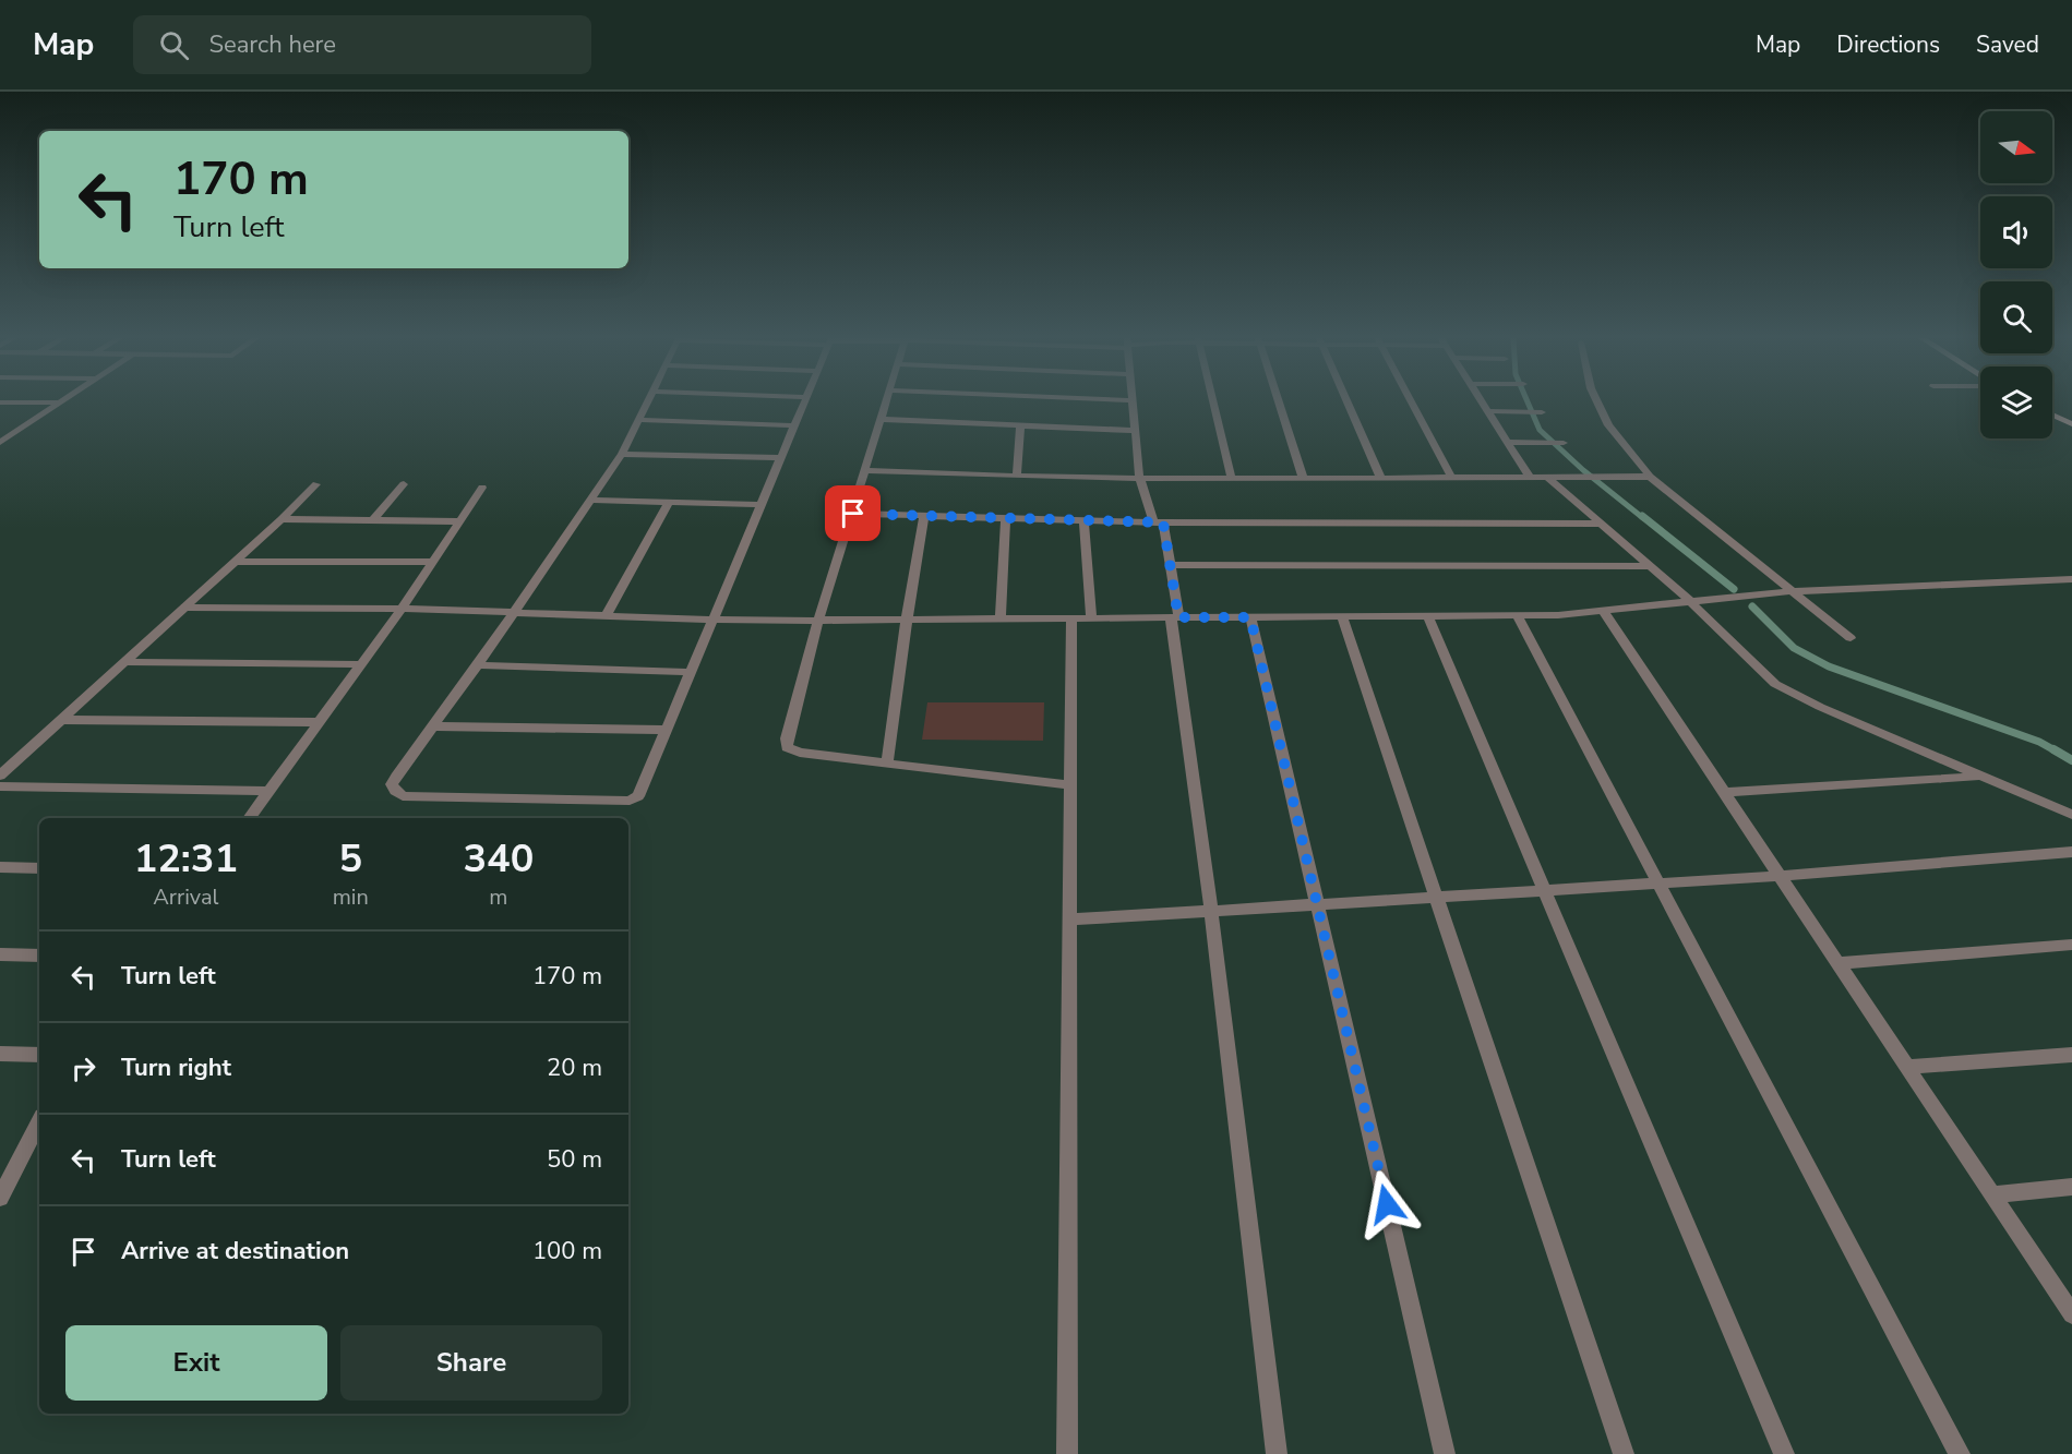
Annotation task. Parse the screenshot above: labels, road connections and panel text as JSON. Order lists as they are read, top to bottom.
{
  "north": "right",
  "page": {
    "header": "Map",
    "search": "Search here",
    "nav": ["Map", "Directions", "Saved"],
    "turn": ["170 m", "Turn left"],
    "eta": [
      "12:31",
      "Arrival",
      "5",
      "min",
      "340",
      "m"
    ],
    "list": [
      {
        "name": "Turn left",
        "value": "170 m"
      },
      {
        "name": "Turn right",
        "value": "20 m"
      },
      {
        "name": "Turn left",
        "value": "50 m"
      },
      {
        "name": "Arrive at destination",
        "value": "100 m"
      }
    ],
    "buttons": ["Exit", "Share"]
  }
}
